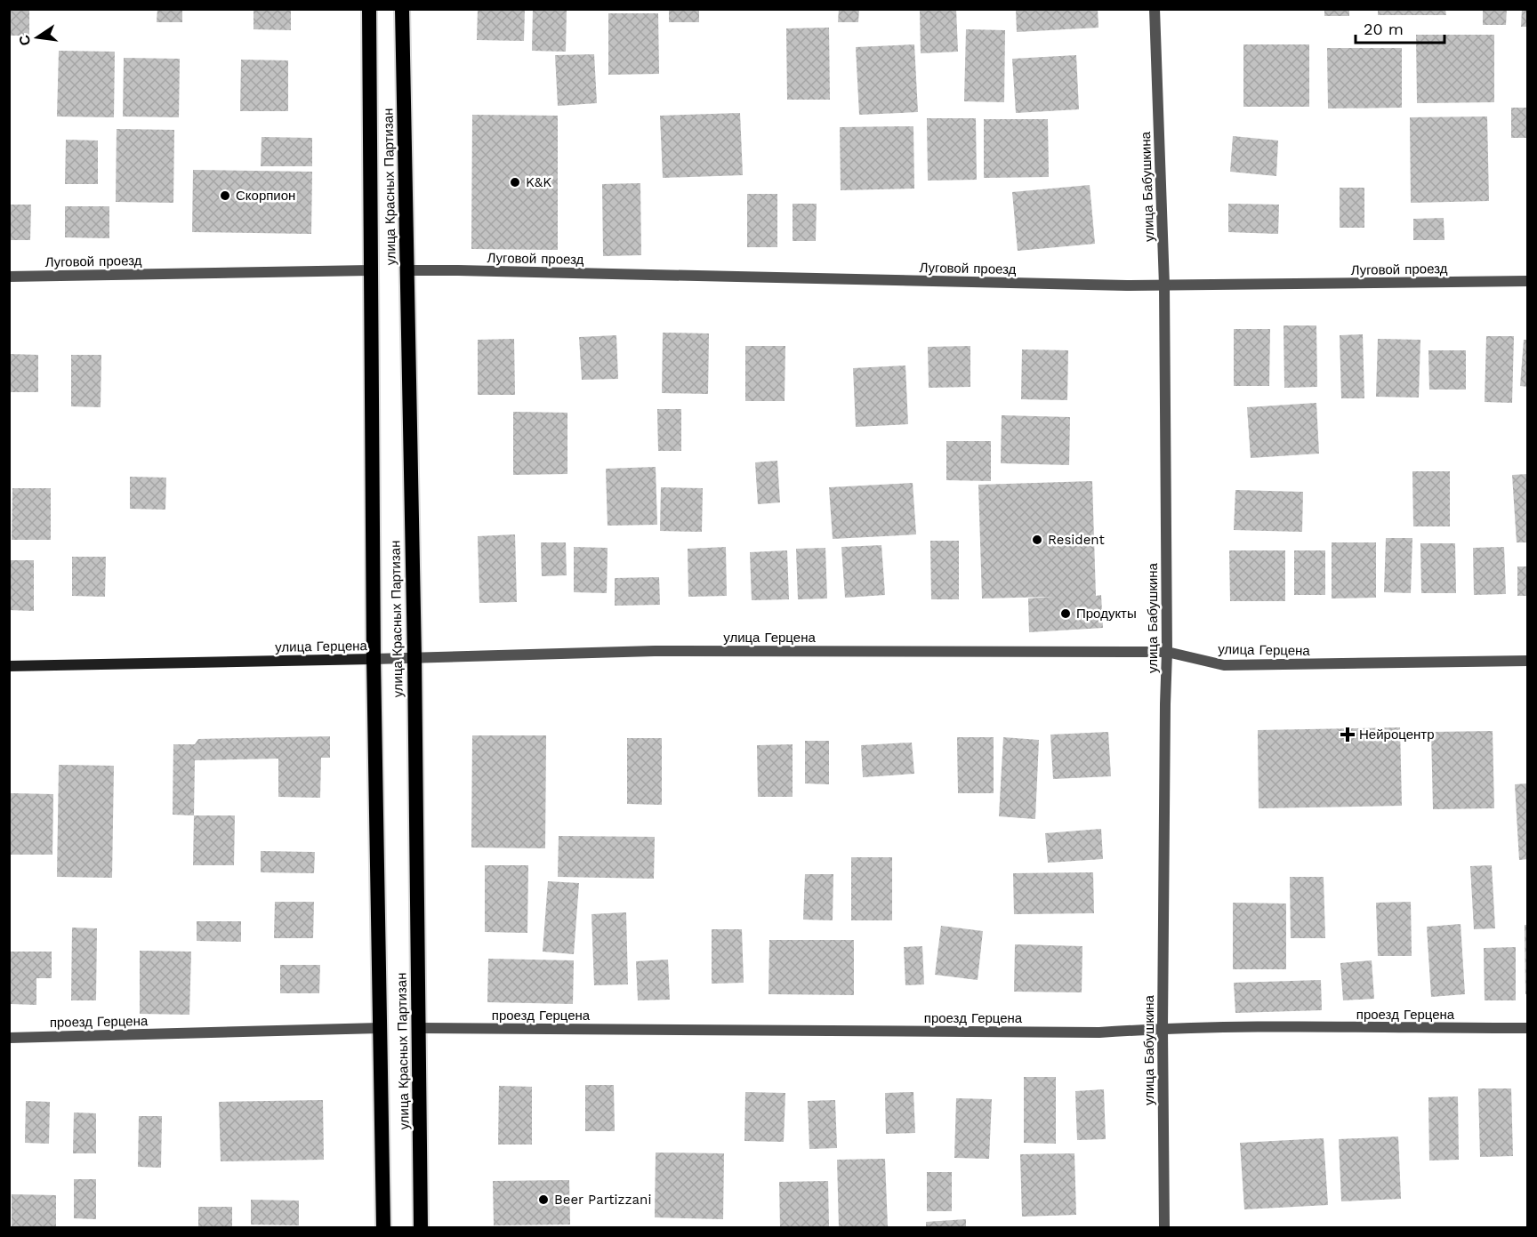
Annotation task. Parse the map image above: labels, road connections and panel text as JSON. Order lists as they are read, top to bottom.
{
  "streets": {
    "highway": ["улица Красных Партизан"],
    "main road": ["улица Герцена"],
    "street": ["улица Бабушкина", "Луговой проезд", "проезд Герцена"]
  },
  "crossings": [
    ["улица Красных Партизан", "Луговой проезд"],
    ["улица Красных Партизан", "улица Герцена"],
    ["улица Красных Партизан", "проезд Герцена"],
    ["улица Бабушкина", "Луговой проезд"],
    ["улица Бабушкина", "улица Герцена"],
    ["улица Бабушкина", "проезд Герцена"]
  ],
  "places": {
    "other": [
      "K&K",
      "Скорпион",
      "Resident",
      "Продукты",
      "Beer Partizzani"
    ],
    "health": ["Нейроцентр"]
  },
  "scale_bar": "20 m",
  "north": "left"
}
